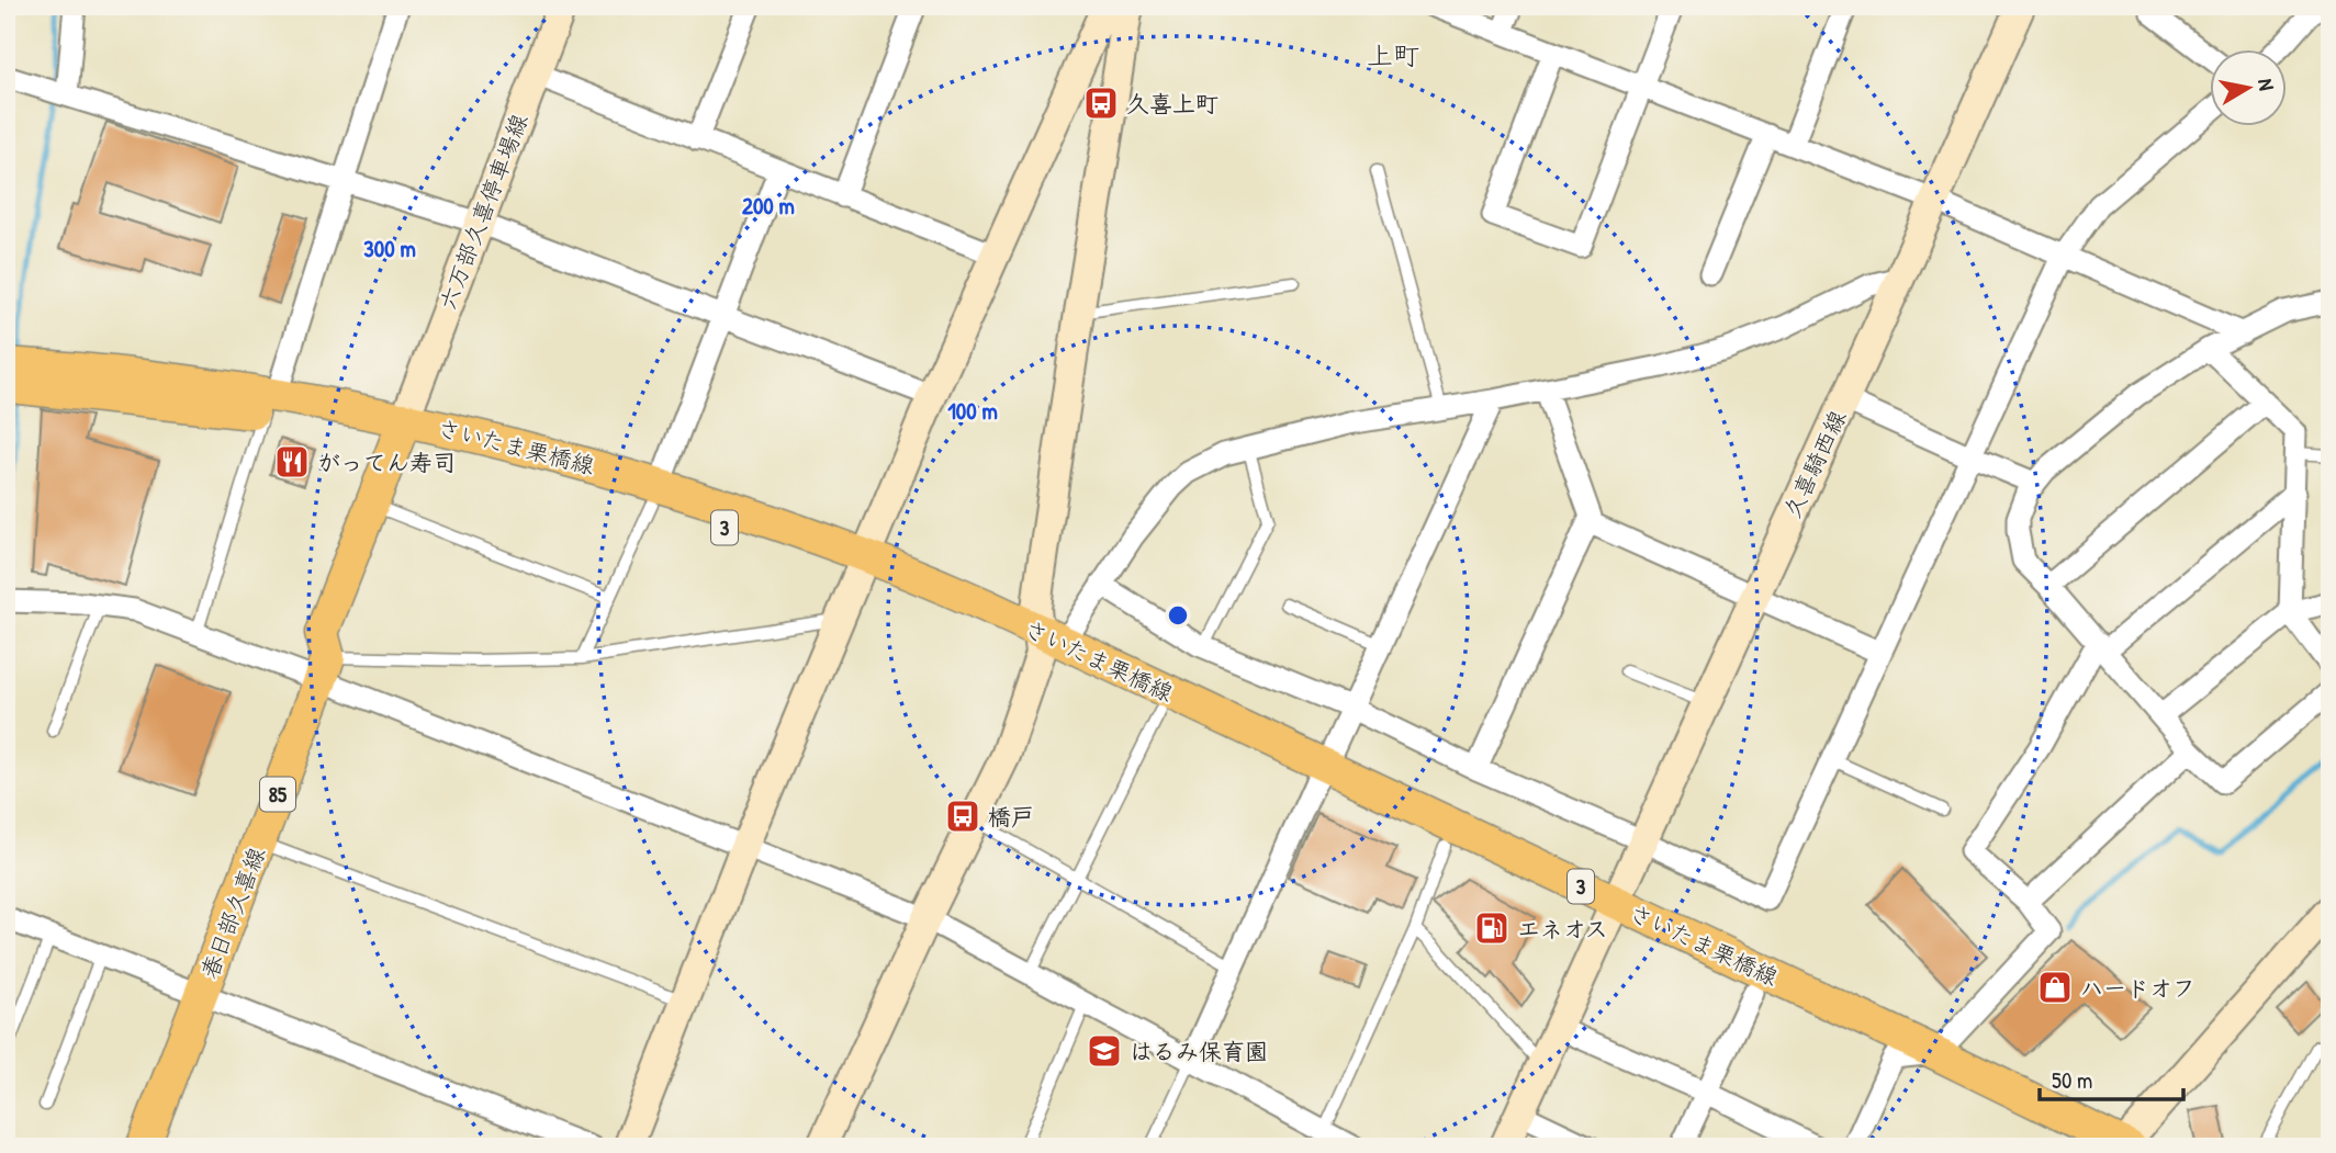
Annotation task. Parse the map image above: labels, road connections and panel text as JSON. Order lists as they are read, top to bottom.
{
  "streets": {
    "main road": [
      "さいたま栗橋線",
      "3",
      "85",
      "春日部久喜線"
    ],
    "street": ["六万部久喜停車場線", "久喜騎西線"]
  },
  "crossings": [
    ["六万部久喜停車場線", "さいたま栗橋線"],
    ["六万部久喜停車場線", "春日部久喜線"],
    ["さいたま栗橋線", "久喜騎西線"],
    ["さいたま栗橋線", "春日部久喜線"]
  ],
  "districts": ["上町"],
  "places": {
    "bus stop": ["久喜上町", "橋戸"],
    "restaurant": ["がってん寿司"],
    "fuel station": ["エネオス"],
    "shop": ["ハードオフ"],
    "school or university": ["はるみ保育園"]
  },
  "scale_bar": "50 m",
  "north": "right",
  "rings": ["200 m", "300 m", "100 m"]
}
